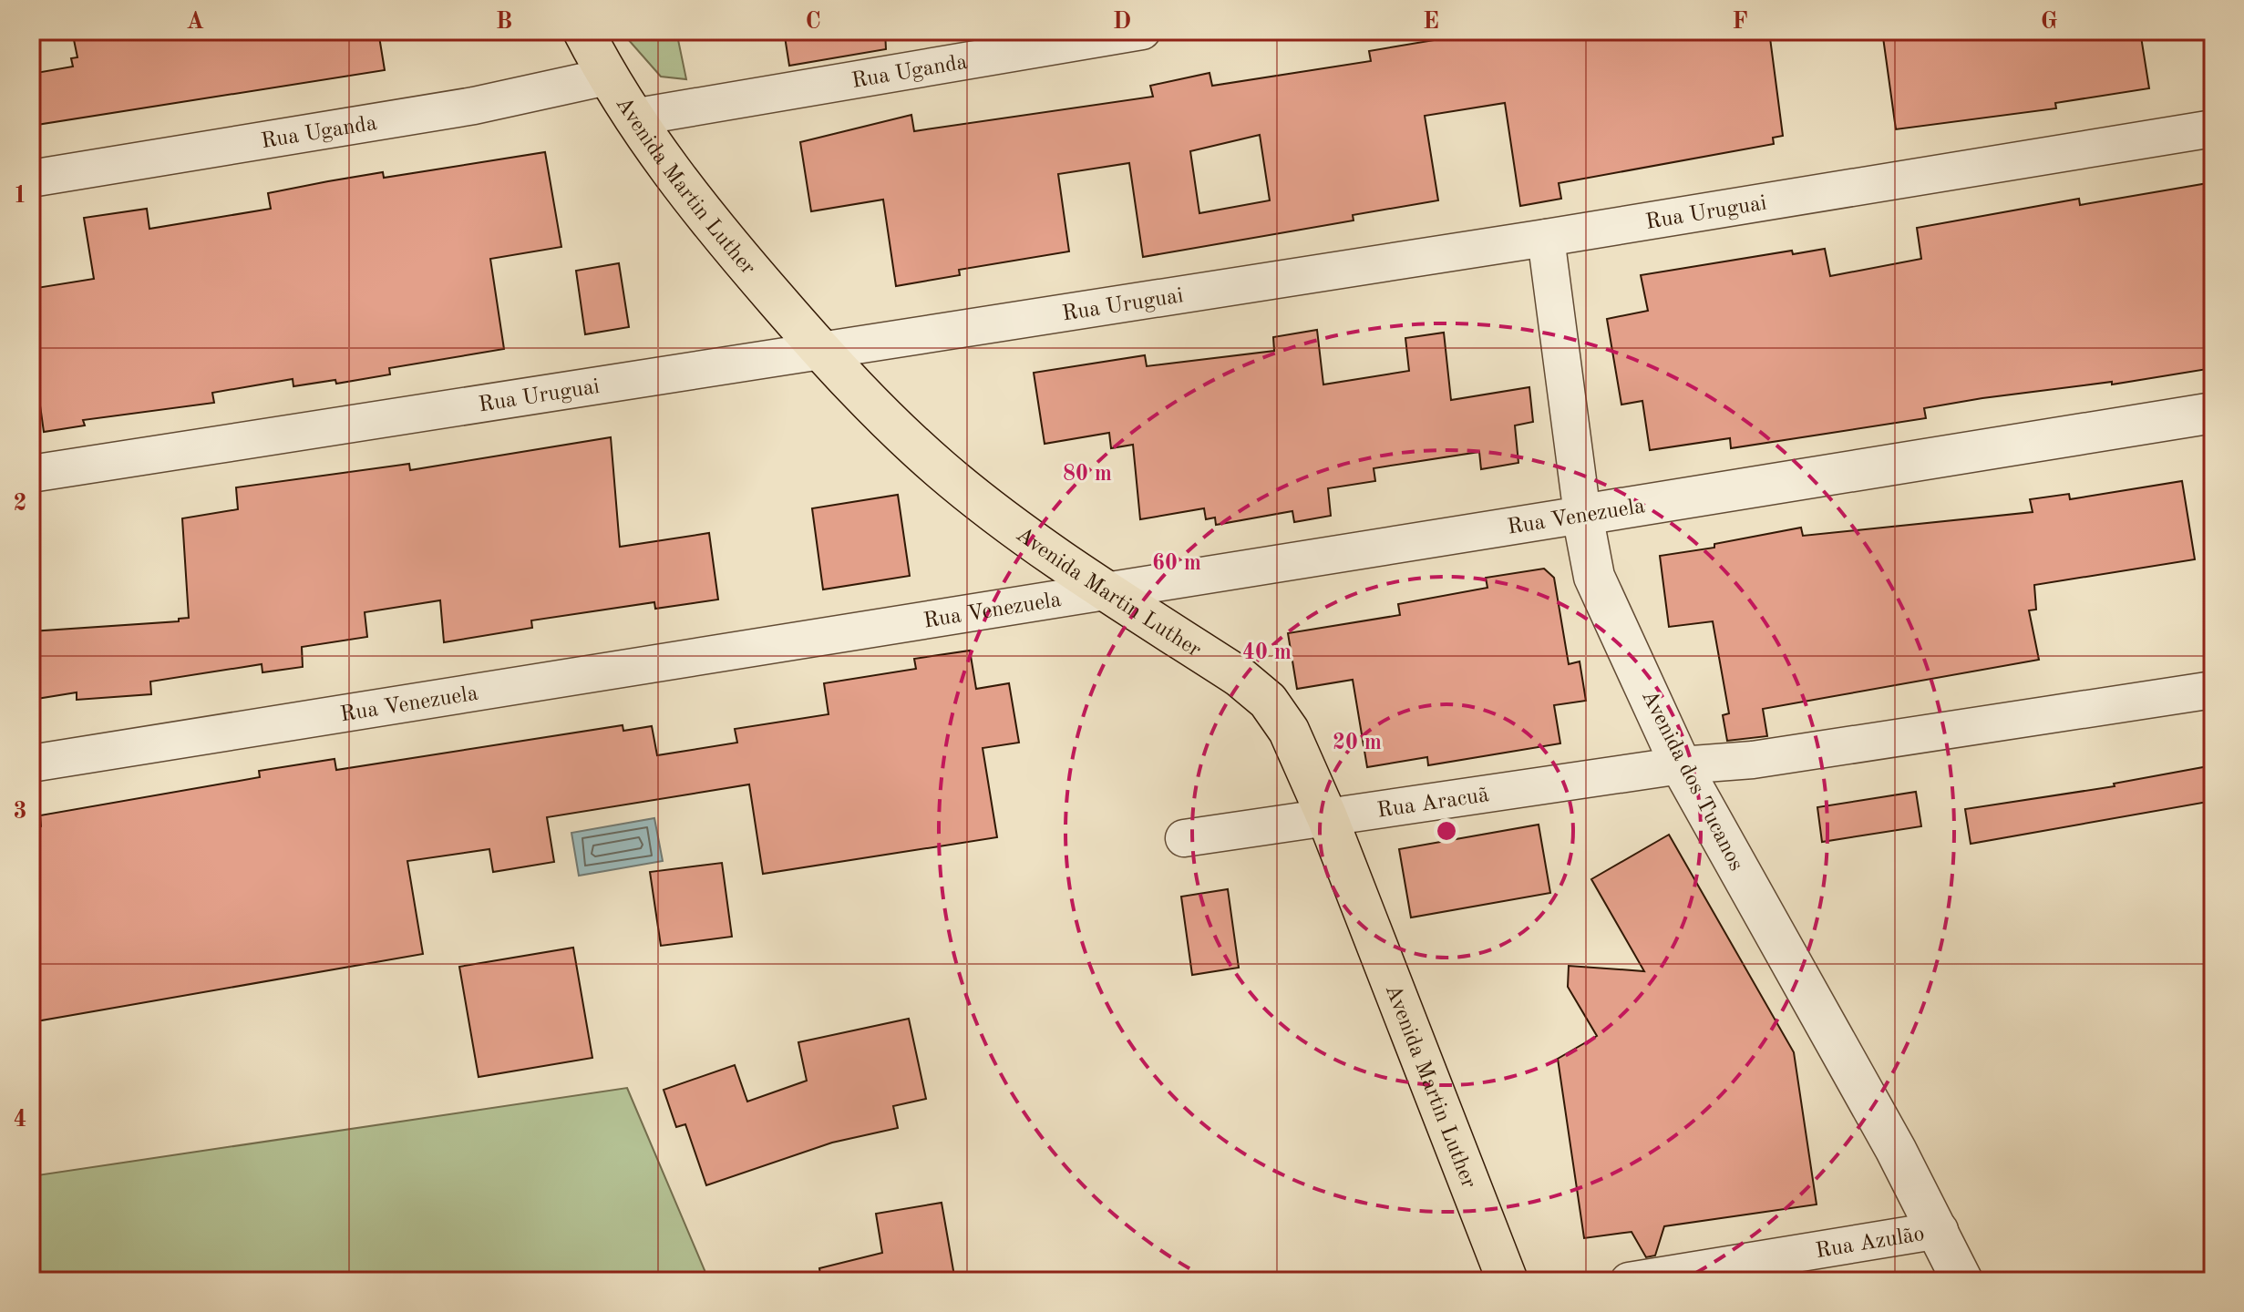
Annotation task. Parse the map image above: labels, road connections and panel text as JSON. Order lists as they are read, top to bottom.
{
  "streets": {
    "main road": ["Avenida Martin Luther"],
    "street": [
      "Rua Uganda",
      "Rua Uruguai",
      "Rua Venezuela",
      "Avenida dos Tucanos",
      "Rua Aracuã",
      "Rua Azulão"
    ]
  },
  "crossings": [
    ["Rua Uganda", "Avenida Martin Luther"],
    ["Avenida Martin Luther", "Rua Uruguai"],
    ["Avenida Martin Luther", "Rua Venezuela"],
    ["Avenida Martin Luther", "Rua Aracuã"],
    ["Rua Uruguai", "Avenida dos Tucanos"],
    ["Rua Venezuela", "Avenida dos Tucanos"],
    ["Avenida dos Tucanos", "Rua Aracuã"],
    ["Avenida dos Tucanos", "Rua Azulão"]
  ],
  "grid": {
    "columns": [
      "A",
      "B",
      "C",
      "D",
      "E",
      "F",
      "G"
    ],
    "rows": [
      "1",
      "2",
      "3",
      "4"
    ]
  },
  "rings": [
    "80 m",
    "60 m",
    "40 m",
    "20 m"
  ]
}
